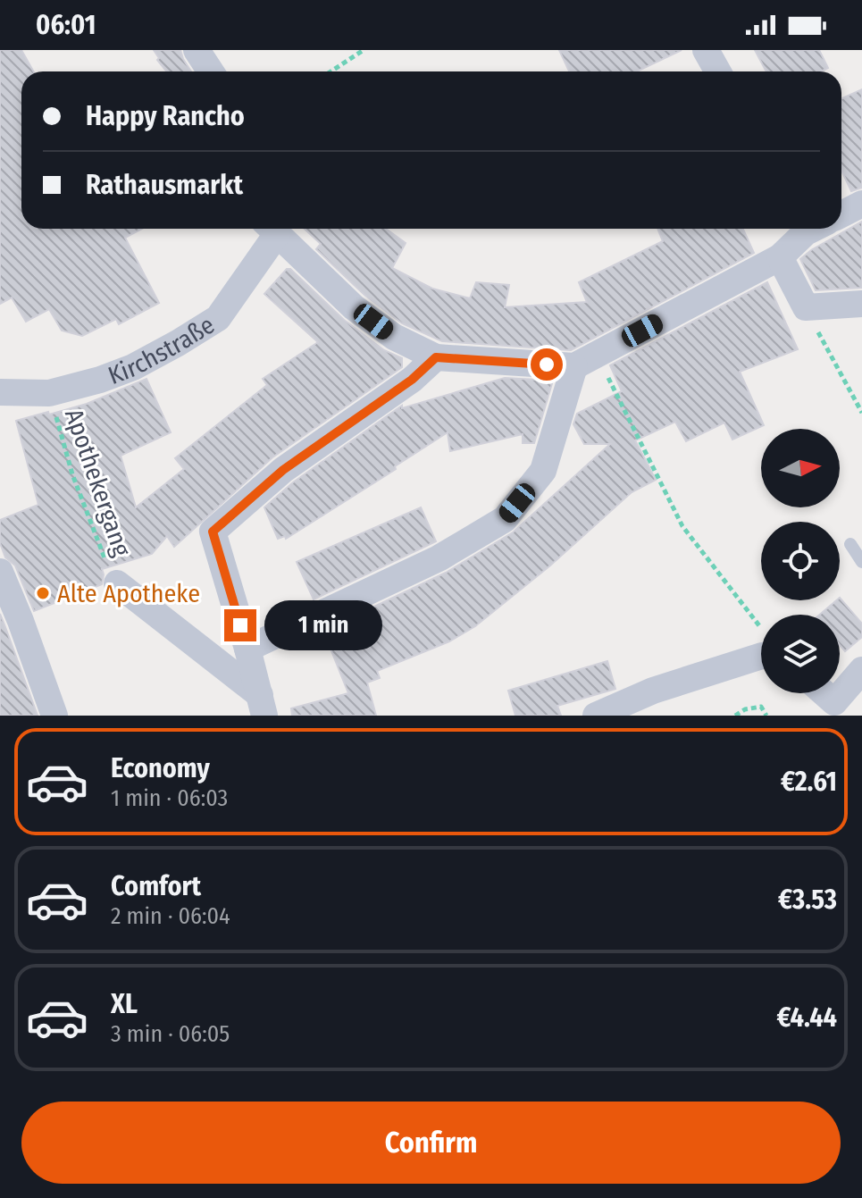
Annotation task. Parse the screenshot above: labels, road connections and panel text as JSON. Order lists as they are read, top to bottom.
{
  "streets": {
    "street": ["Kirchstraße"],
    "path": ["Apothekergang"]
  },
  "crossings": [
    ["Kirchstraße", "Apothekergang"]
  ],
  "places": ["Alte Apotheke"],
  "north": "right",
  "page": {
    "status": "06:01",
    "banner": ["Happy Rancho", "Rathausmarkt"],
    "bubble": "1 min",
    "list": [
      {
        "name": "Economy",
        "note": "1 min · 06:03",
        "value": "€2.61"
      },
      {
        "name": "Comfort",
        "note": "2 min · 06:04",
        "value": "€3.53"
      },
      {
        "name": "XL",
        "note": "3 min · 06:05",
        "value": "€4.44"
      }
    ],
    "buttons": "Confirm"
  }
}
